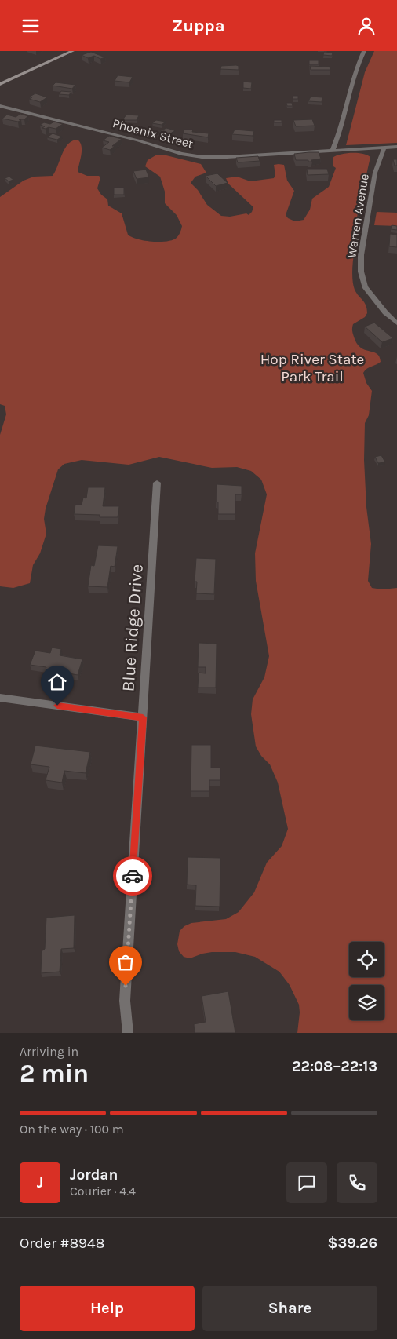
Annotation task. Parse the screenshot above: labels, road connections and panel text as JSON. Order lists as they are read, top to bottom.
{
  "streets": {
    "street": ["Phoenix Street", "Warren Avenue", "Blue Ridge Drive"]
  },
  "crossings": [
    ["Phoenix Street", "Warren Avenue"]
  ],
  "parks": ["Hop River State Park Trail"],
  "page": {
    "header": "Zuppa",
    "heading": ["2 min", "Arriving in", "22:08–22:13"],
    "panel": [
      "Jordan",
      "Courier · 4.4",
      "Order #8948",
      "$39.26"
    ],
    "bar": "On the way · 100 m",
    "round": "J",
    "buttons": ["Help", "Share"]
  }
}
